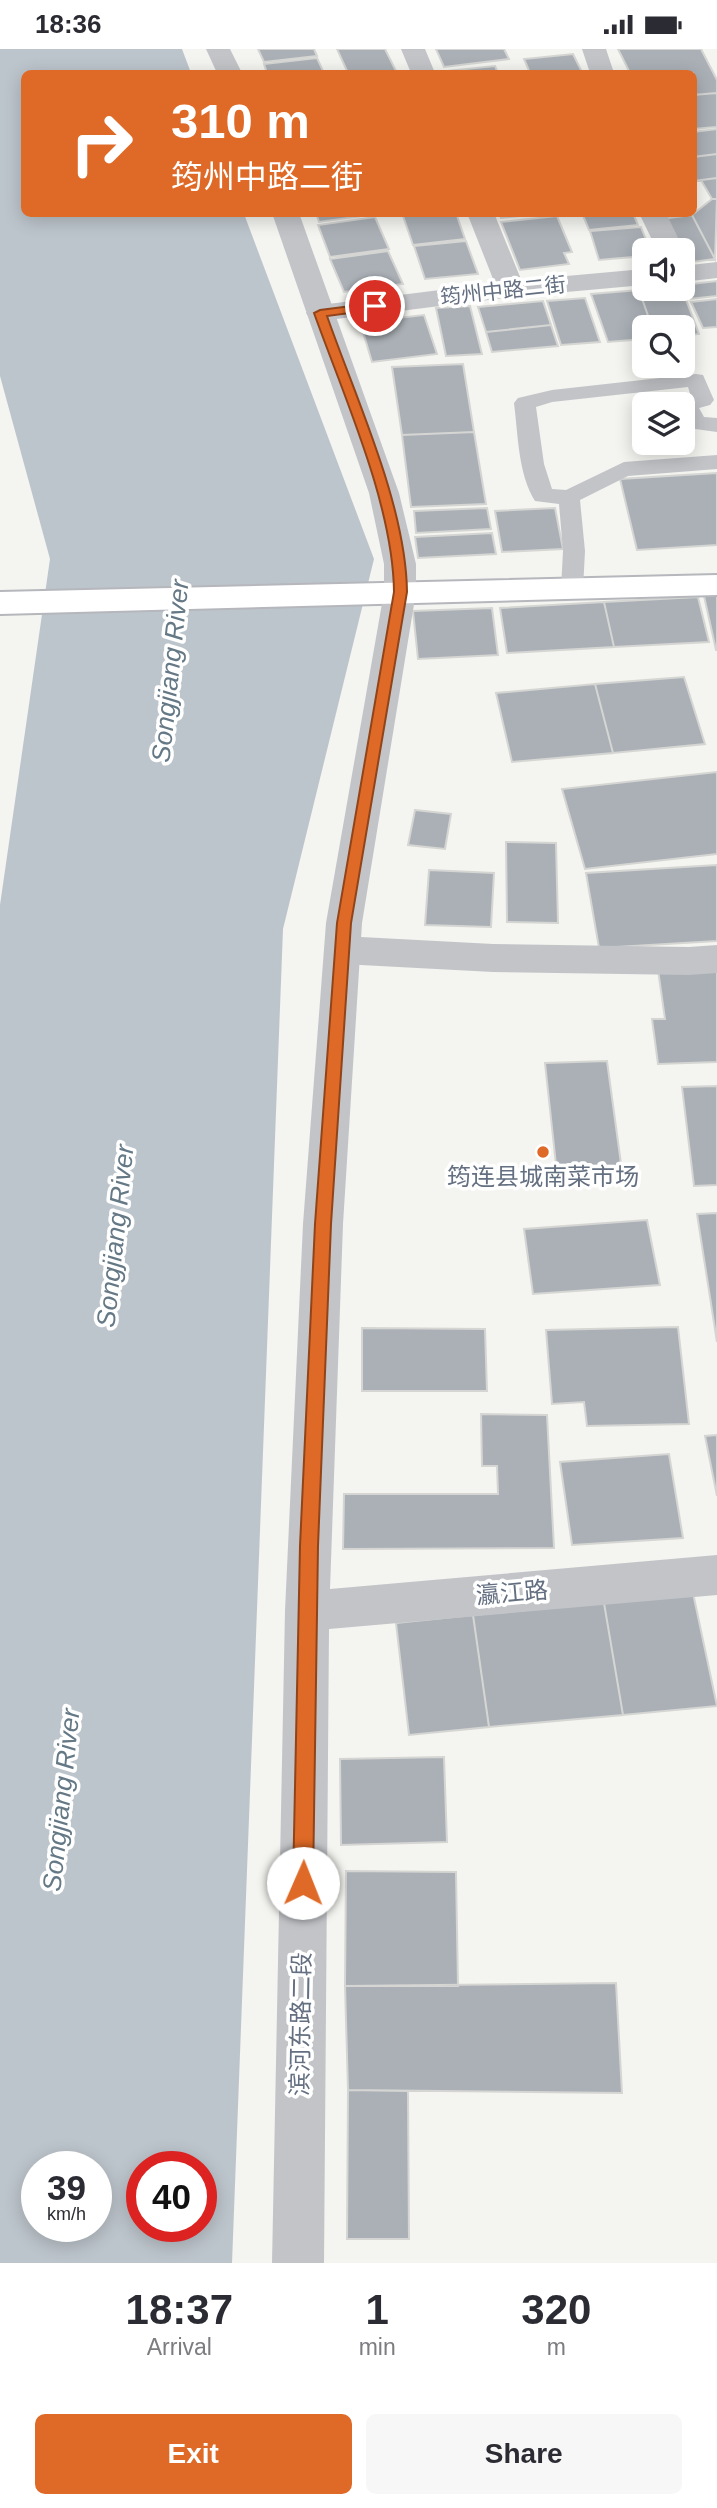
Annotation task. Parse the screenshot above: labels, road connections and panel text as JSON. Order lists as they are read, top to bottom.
{
  "streets": {
    "street": ["筠州中路二街", "瀛江路", "滨河东路二段"]
  },
  "crossings": [
    ["筠州中路二街", "滨河东路二段"],
    ["瀛江路", "滨河东路二段"]
  ],
  "water": ["Songjiang River"],
  "places": ["筠连县城南菜市场"],
  "page": {
    "status": "18:36",
    "turn": ["310 m", "筠州中路二街"],
    "speed": "39 km/h",
    "limit": "40",
    "eta": [
      "18:37",
      "Arrival",
      "1",
      "min",
      "320",
      "m"
    ],
    "buttons": ["Exit", "Share"]
  }
}
